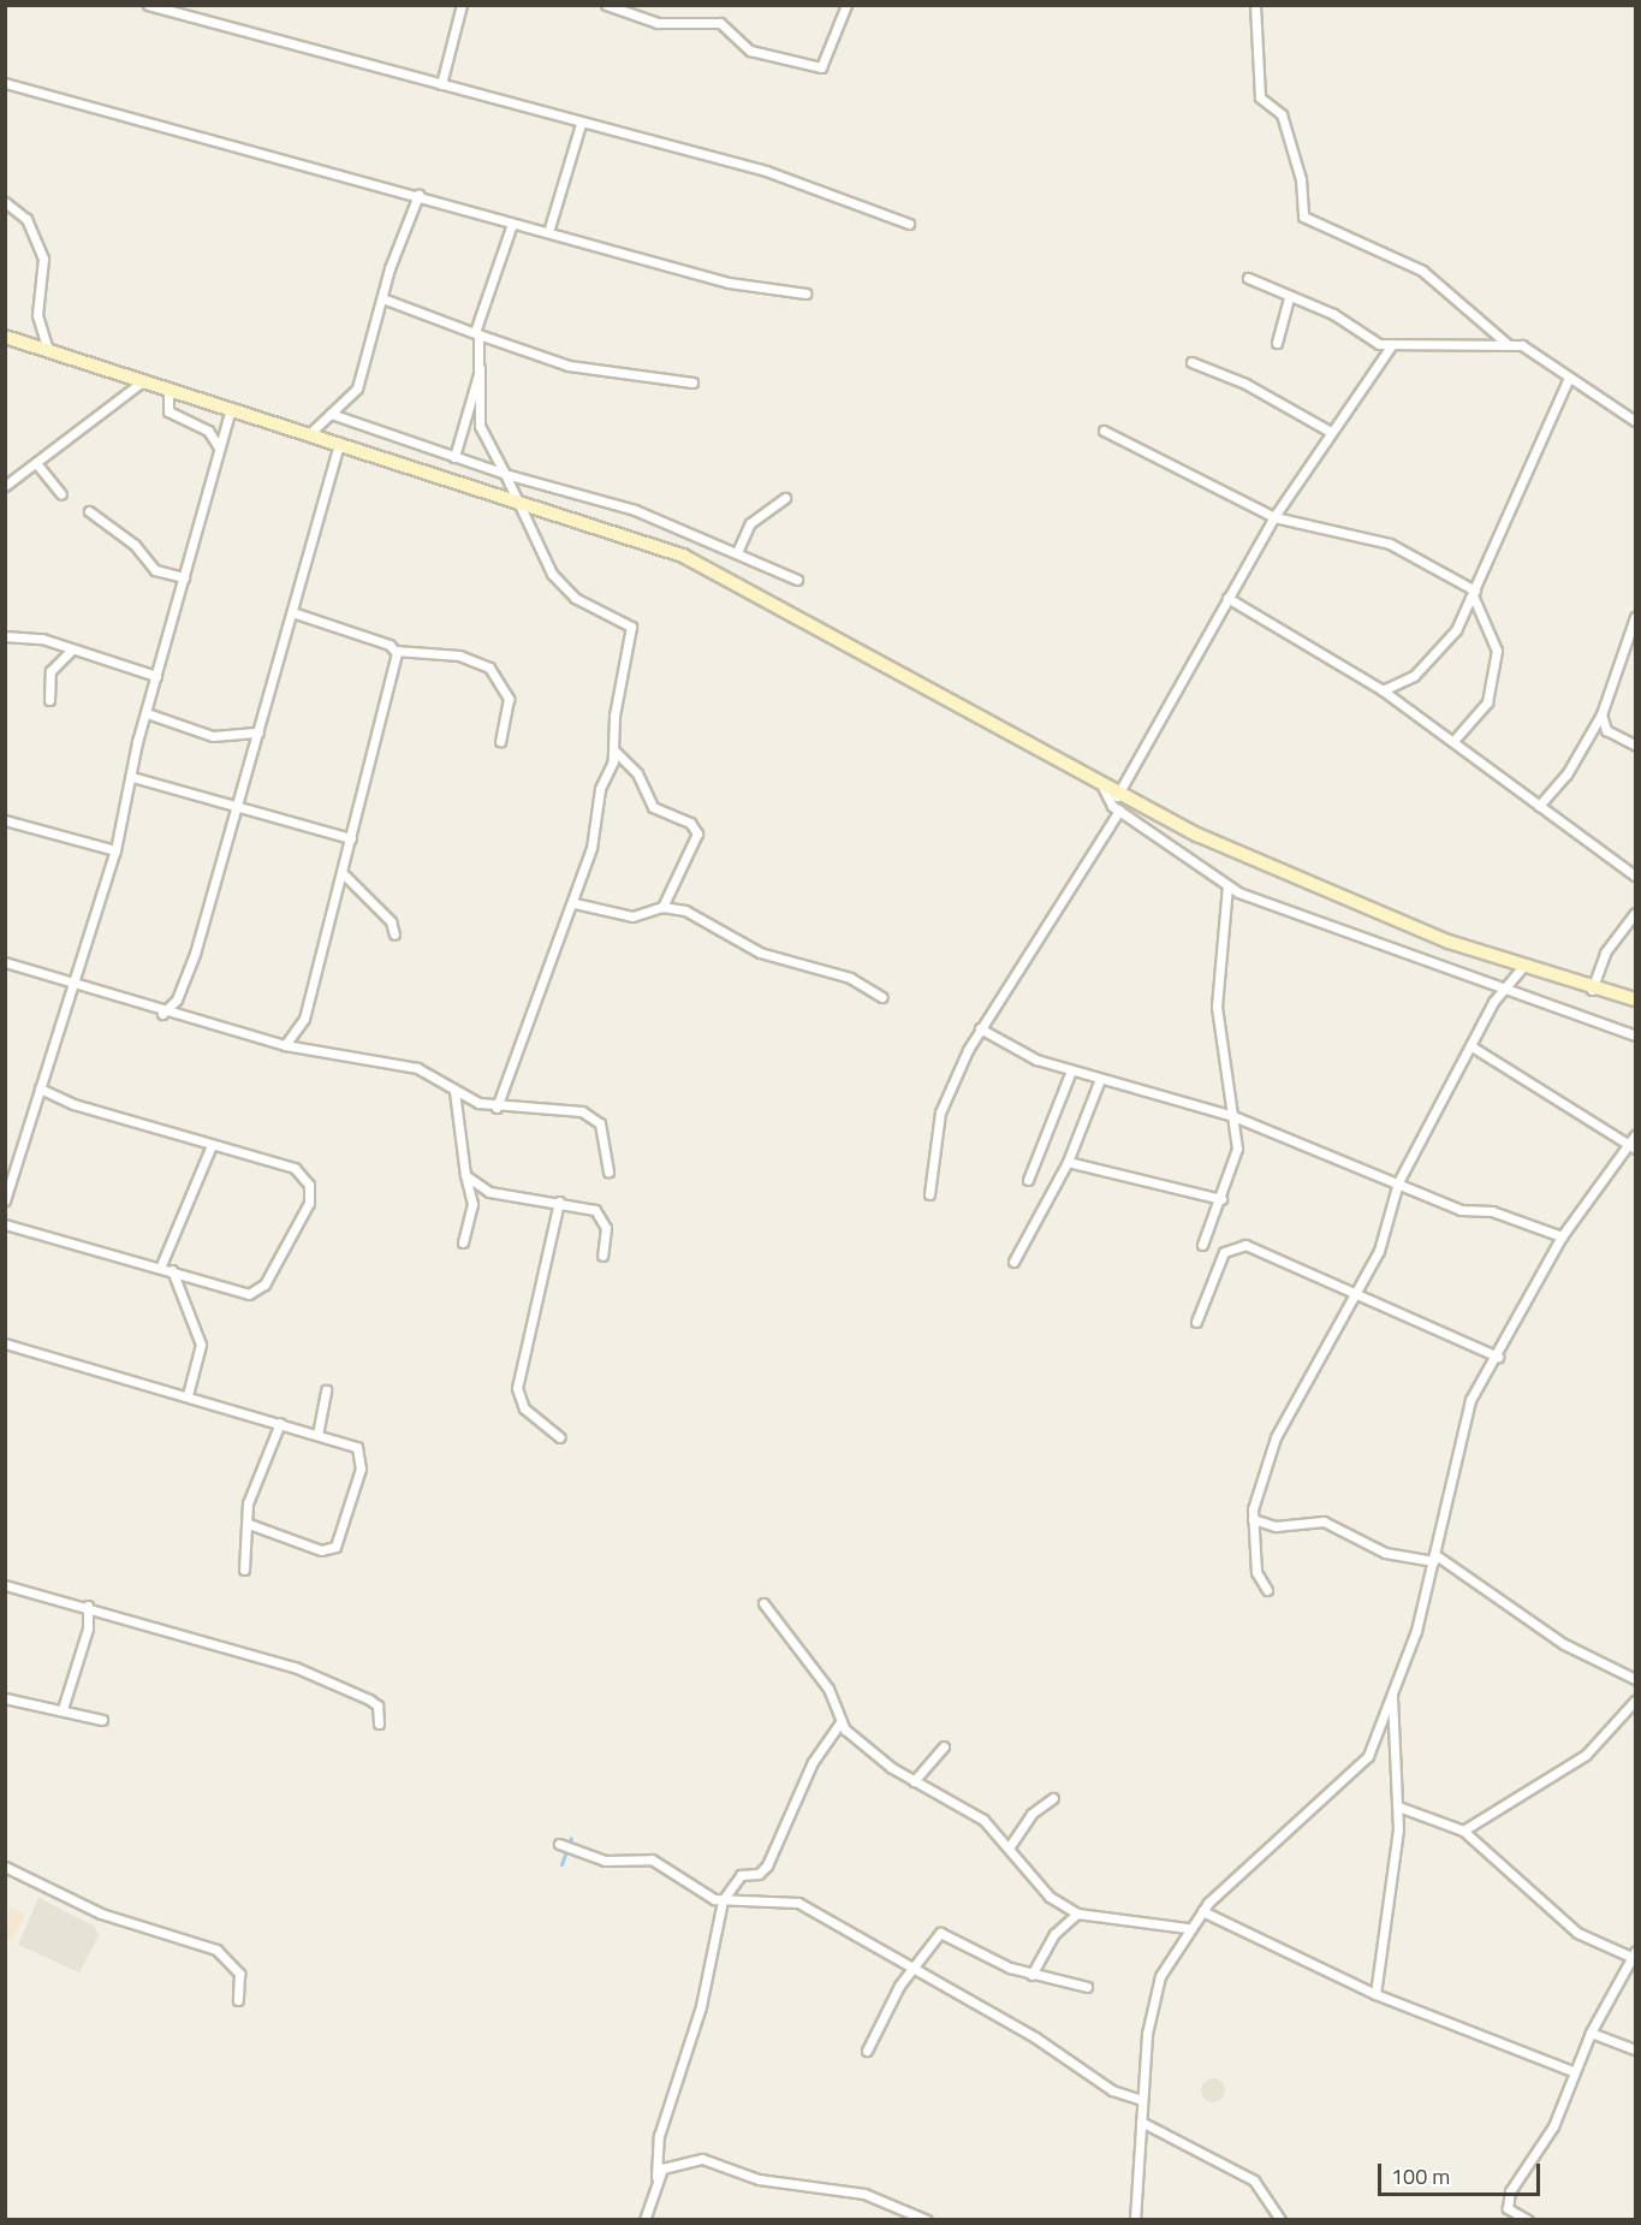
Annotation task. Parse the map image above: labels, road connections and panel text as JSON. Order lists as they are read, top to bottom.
{
  "scale_bar": "100 m"
}
